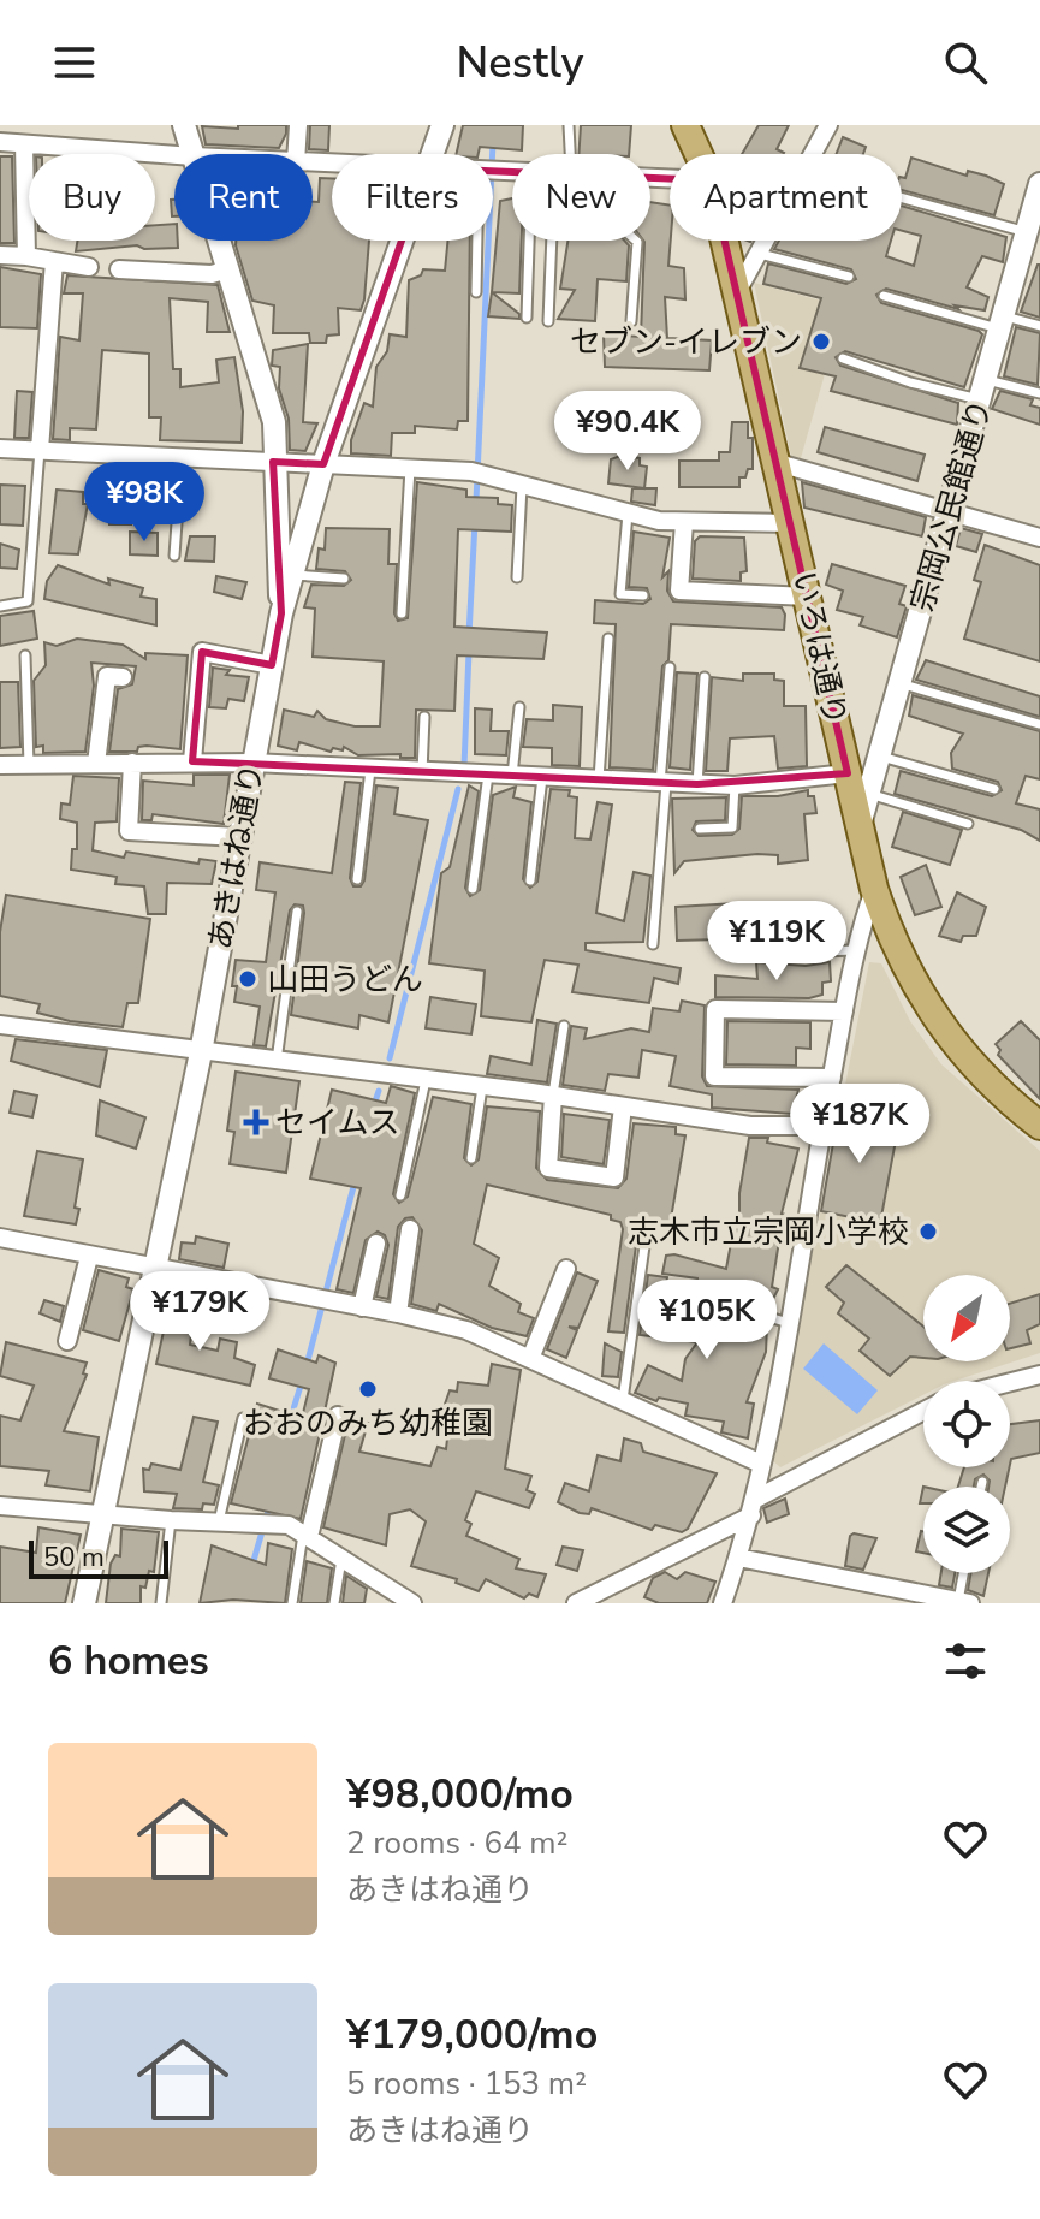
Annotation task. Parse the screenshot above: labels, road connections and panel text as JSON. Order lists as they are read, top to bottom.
{
  "streets": {
    "main road": ["いろは通り"],
    "street": ["宗岡公民館通り", "あきはね通り"]
  },
  "crossings": [
    ["宗岡公民館通り", "いろは通り"]
  ],
  "places": {
    "other": [
      "セブン-イレブン",
      "山田うどん",
      "志木市立宗岡小学校",
      "おおのみち幼稚園"
    ],
    "health": ["セイムス"]
  },
  "scale_bar": "50 m",
  "north": "bottom left",
  "page": {
    "header": "Nestly",
    "chip": [
      "Buy",
      "Rent",
      "Filters",
      "New",
      "Apartment"
    ],
    "price": [
      "¥90.4K",
      "¥98K",
      "¥119K",
      "¥187K",
      "¥179K",
      "¥105K"
    ],
    "scale": "50 m",
    "heading": "6 homes",
    "list": [
      {
        "name": "¥98,000/mo",
        "note": "2 rooms · 64 m² · あきはね通り"
      },
      {
        "name": "¥179,000/mo",
        "note": "5 rooms · 153 m² · あきはね通り"
      }
    ]
  }
}
